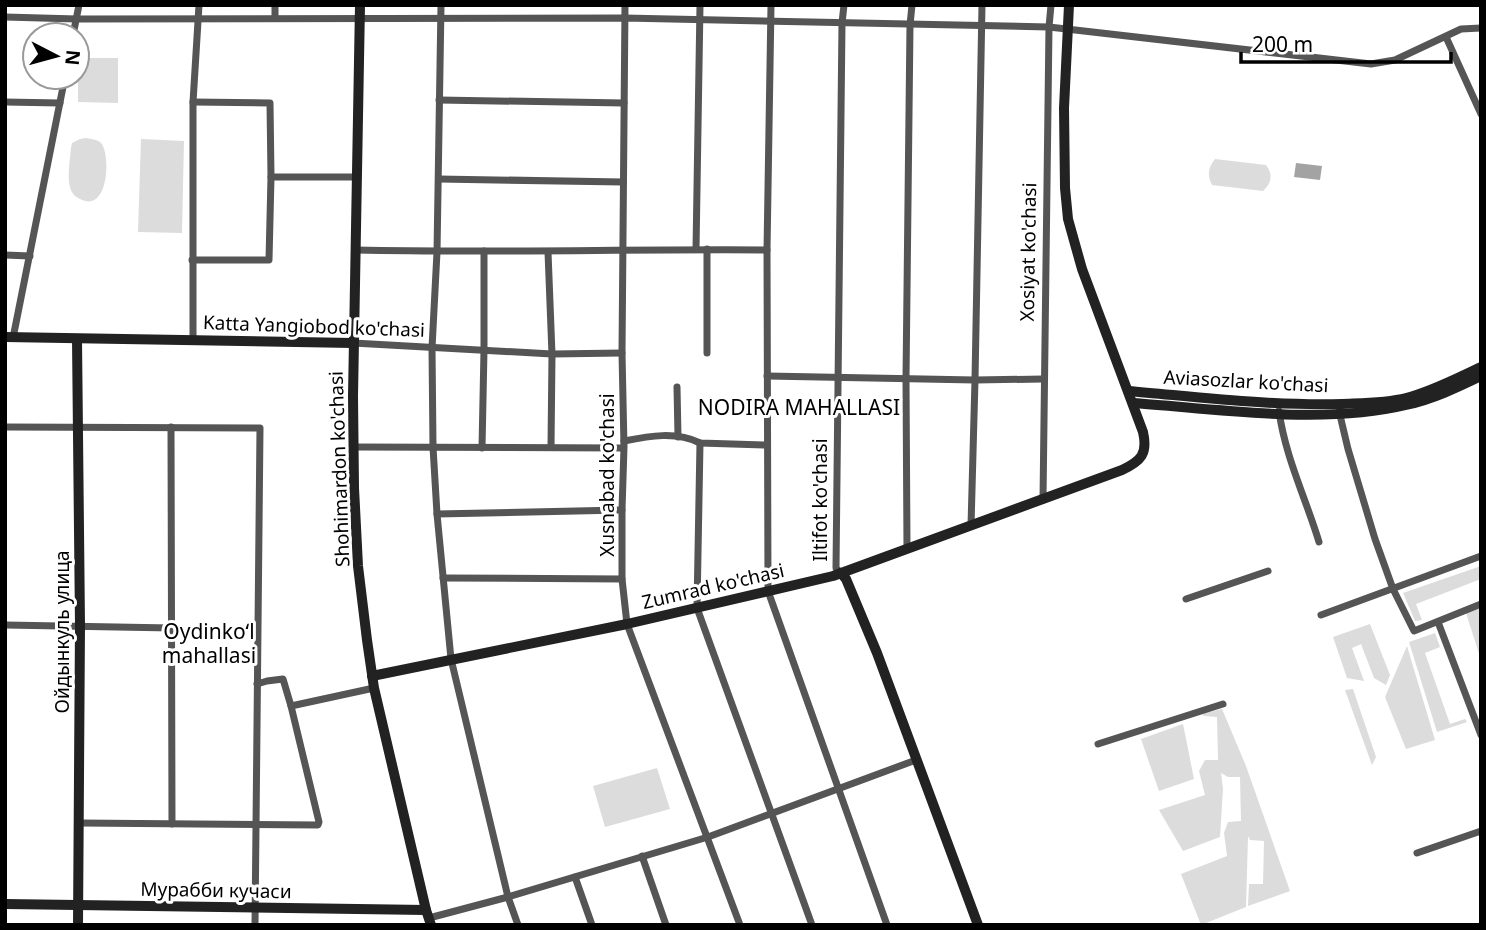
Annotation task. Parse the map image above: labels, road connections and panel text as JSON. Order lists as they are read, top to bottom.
{
  "streets": {
    "street": [
      "Xosiyat ko'chasi",
      "Katta Yangiobod ko'chasi",
      "Aviasozlar ko'chasi",
      "Shohimardon ko'chasi",
      "Xusnabad ko'chasi",
      "Iltifot ko'chasi",
      "Zumrad ko'chasi",
      "Ойдынкуль улица",
      "Мурабби кучаси"
    ]
  },
  "crossings": [
    ["Xosiyat ko'chasi", "Aviasozlar ko'chasi"],
    ["Xosiyat ko'chasi", "Zumrad ko'chasi"],
    ["Katta Yangiobod ko'chasi", "Shohimardon ko'chasi"],
    ["Katta Yangiobod ko'chasi", "Xusnabad ko'chasi"],
    ["Katta Yangiobod ko'chasi", "Ойдынкуль улица"],
    ["Aviasozlar ko'chasi", "Zumrad ko'chasi"],
    ["Shohimardon ko'chasi", "Zumrad ko'chasi"],
    ["Shohimardon ko'chasi", "Мурабби кучаси"],
    ["Xusnabad ko'chasi", "Zumrad ko'chasi"],
    ["Iltifot ko'chasi", "Zumrad ko'chasi"],
    ["Ойдынкуль улица", "Мурабби кучаси"]
  ],
  "districts": ["NODIRA MAHALLASI", "Oydinkoʻl mahallasi"],
  "scale_bar": "200 m",
  "north": "right"
}
